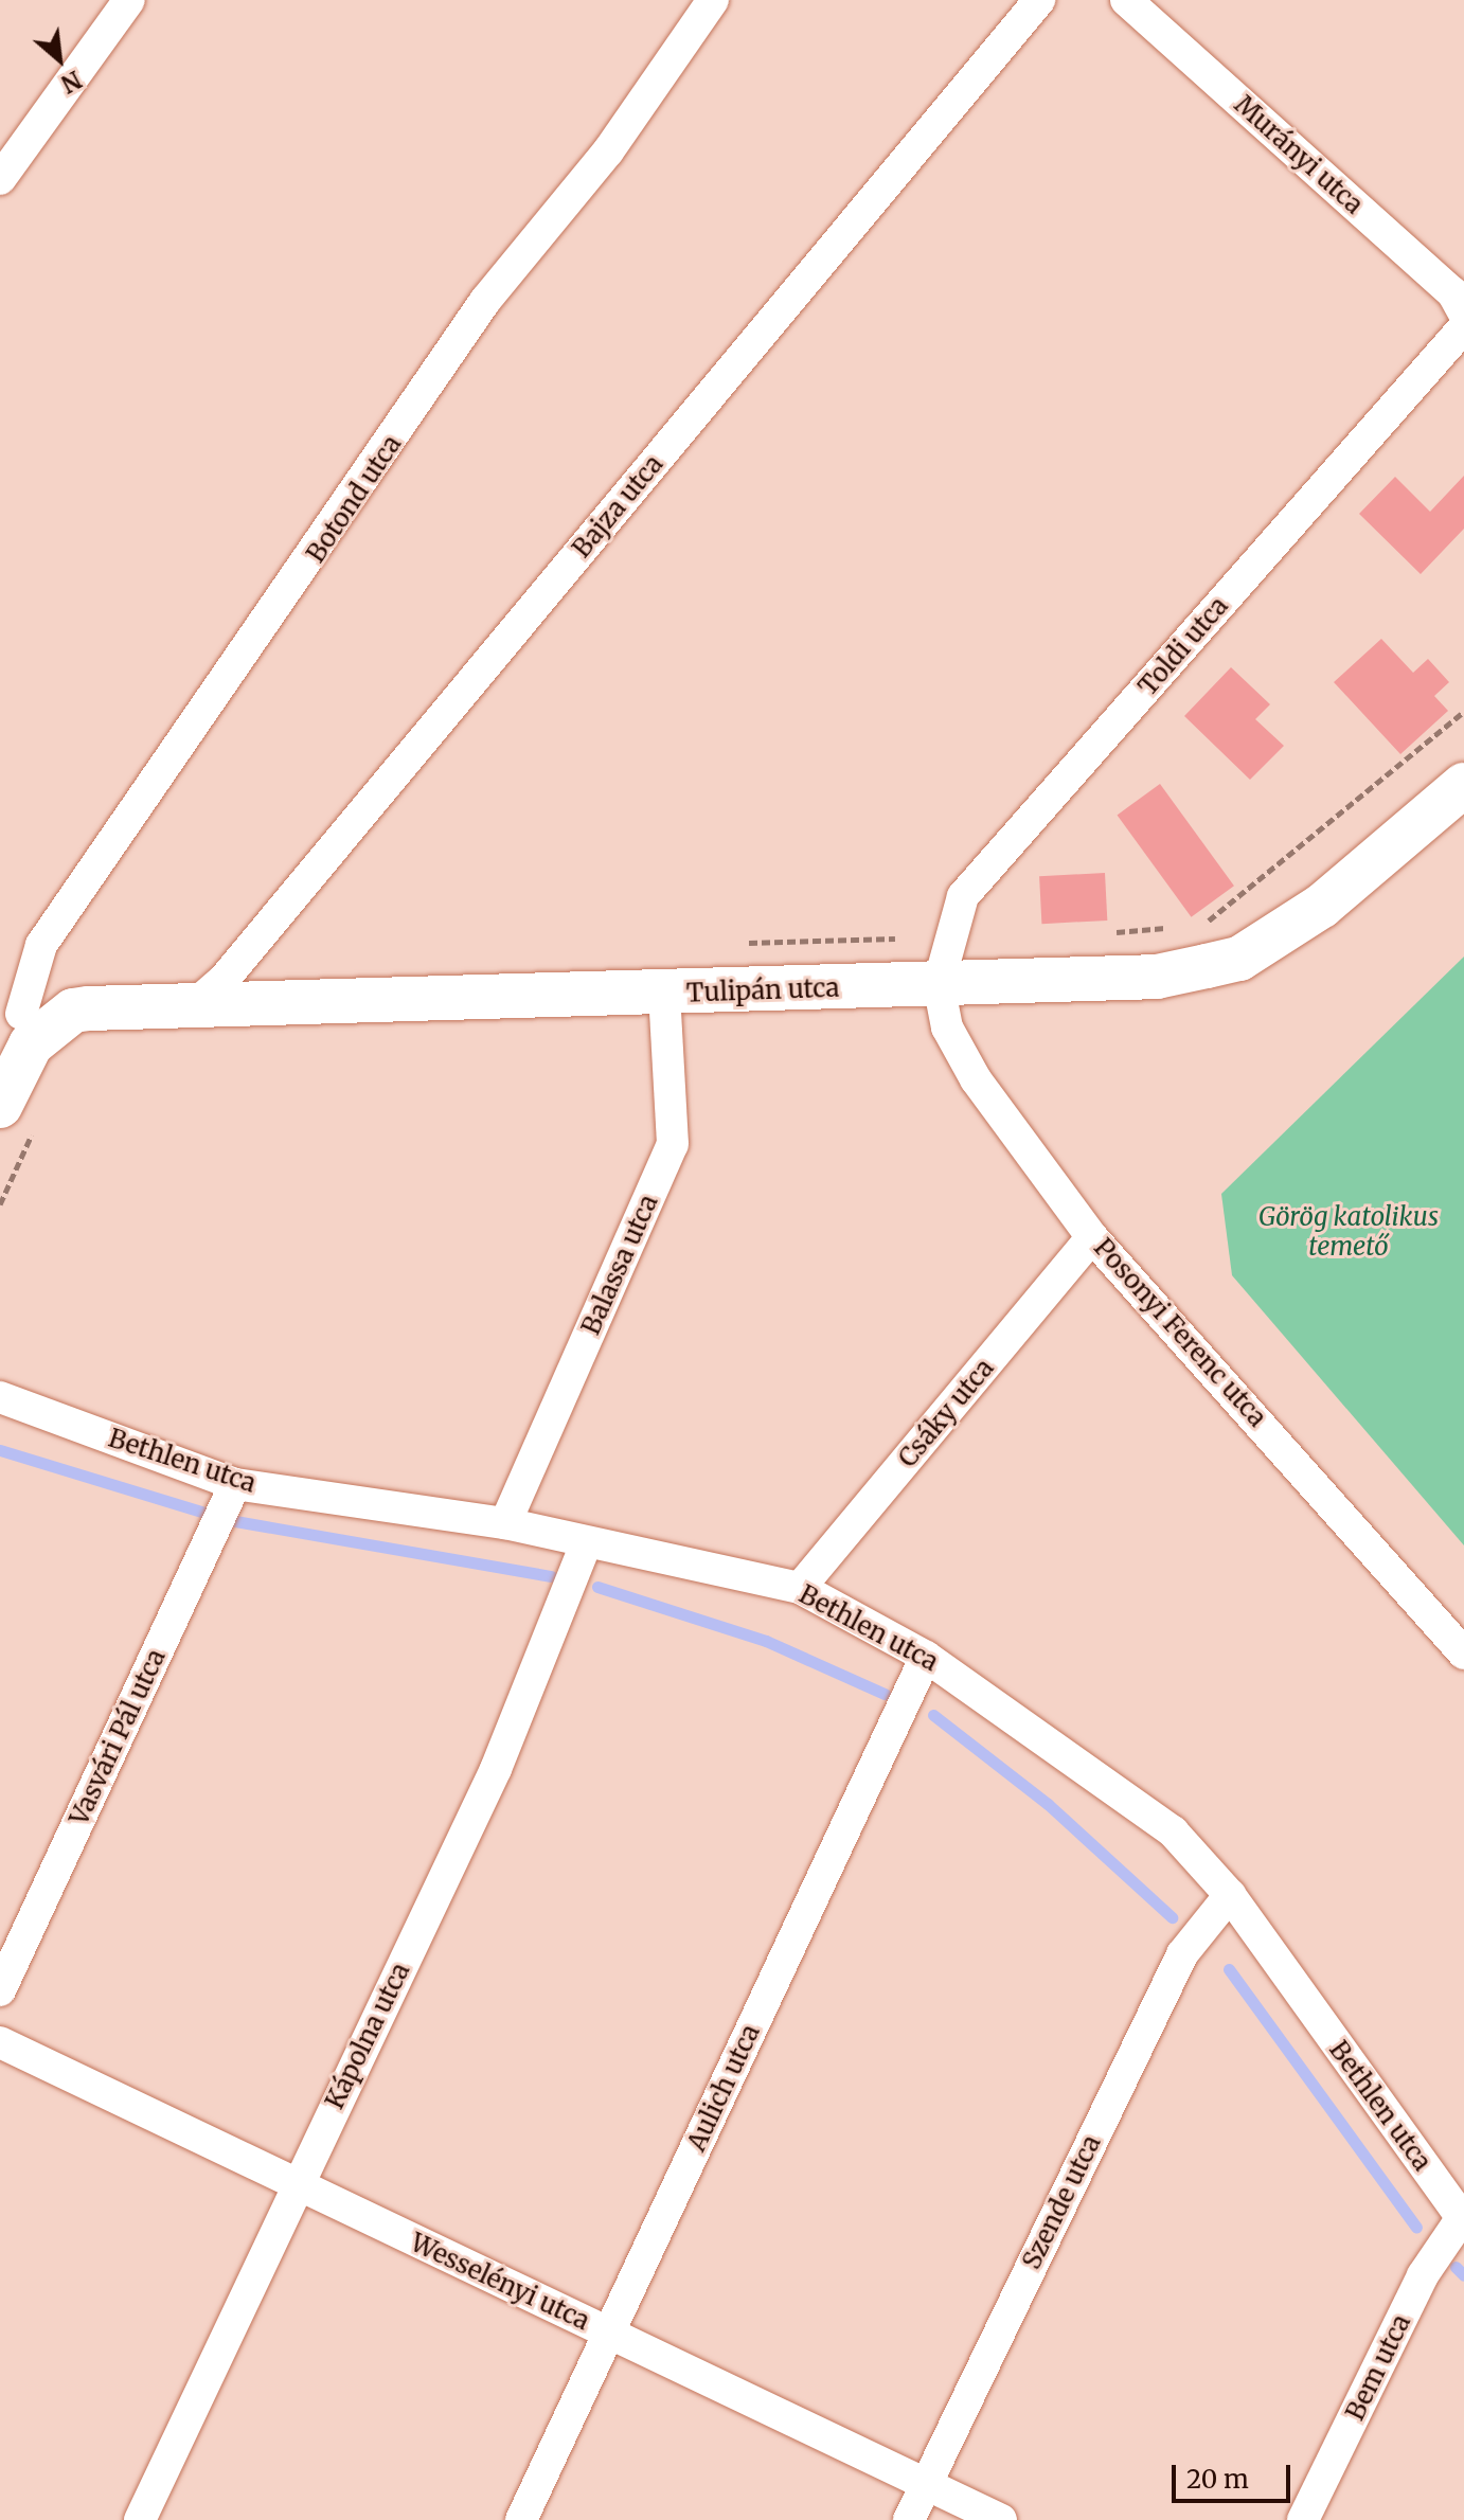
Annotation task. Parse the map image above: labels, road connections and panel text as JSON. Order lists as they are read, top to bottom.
{
  "streets": {
    "main road": ["Tulipán utca"],
    "street": [
      "Murányi utca",
      "Botond utca",
      "Bajza utca",
      "Toldi utca",
      "Balassa utca",
      "Posonyi Ferenc utca",
      "Csáky utca",
      "Bethlen utca",
      "Vasvári Pál utca",
      "Kápolna utca",
      "Aulich utca",
      "Szende utca",
      "Wesselényi utca",
      "Bem utca"
    ]
  },
  "crossings": [
    ["Botond utca", "Tulipán utca"],
    ["Bajza utca", "Tulipán utca"],
    ["Toldi utca", "Tulipán utca"],
    ["Toldi utca", "Posonyi Ferenc utca"],
    ["Tulipán utca", "Balassa utca"],
    ["Tulipán utca", "Posonyi Ferenc utca"],
    ["Balassa utca", "Bethlen utca"],
    ["Posonyi Ferenc utca", "Csáky utca"],
    ["Csáky utca", "Bethlen utca"],
    ["Bethlen utca", "Vasvári Pál utca"],
    ["Bethlen utca", "Kápolna utca"],
    ["Bethlen utca", "Aulich utca"],
    ["Bethlen utca", "Szende utca"],
    ["Bethlen utca", "Bem utca"],
    ["Kápolna utca", "Wesselényi utca"],
    ["Aulich utca", "Wesselényi utca"],
    ["Szende utca", "Wesselényi utca"]
  ],
  "parks": ["Görög katolikus temető"],
  "scale_bar": "20 m",
  "north": "bottom right"
}
